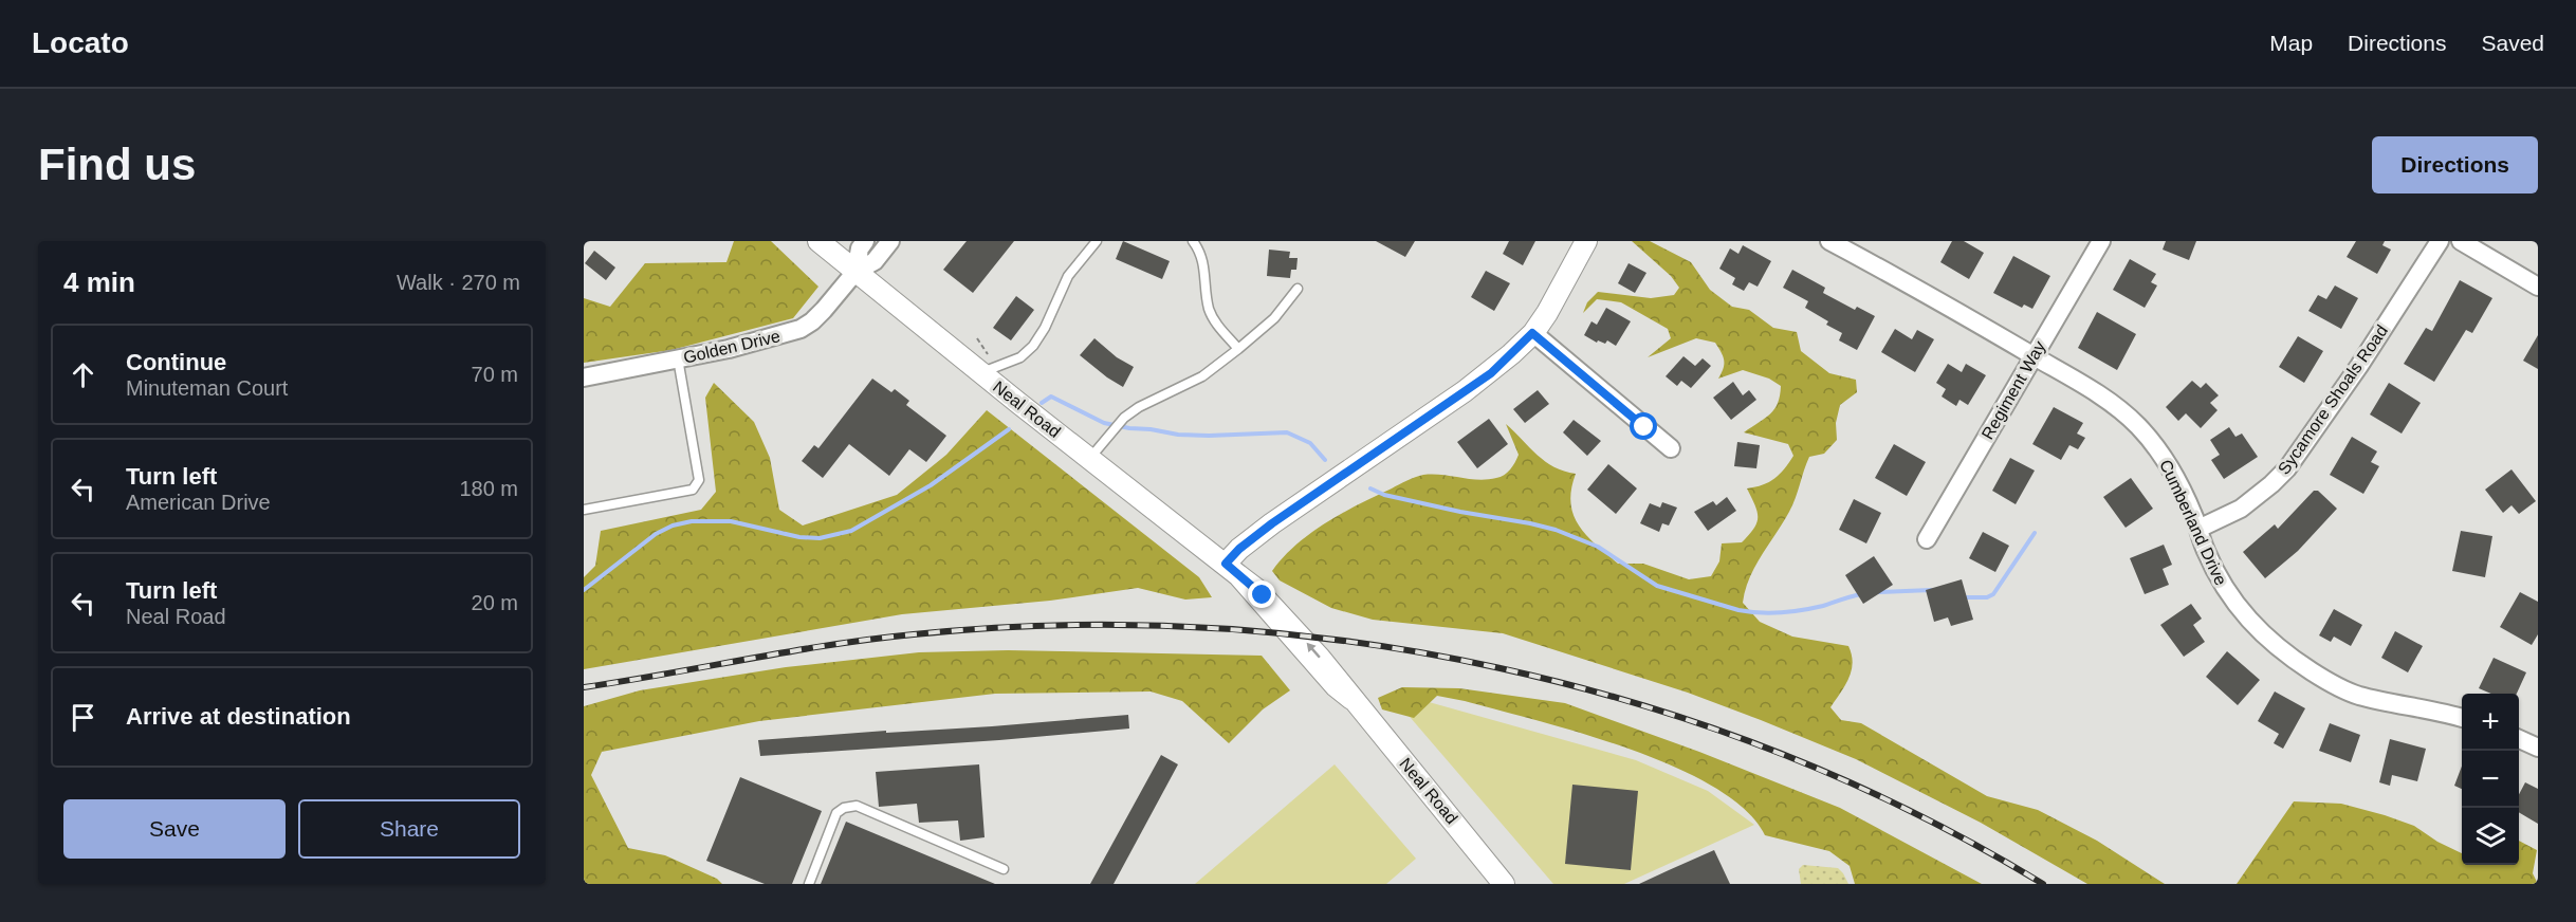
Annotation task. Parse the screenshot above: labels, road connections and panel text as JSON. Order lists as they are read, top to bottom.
{
  "streets": {
    "street": [
      "Golden Drive",
      "Regiment Way",
      "Sycamore Shoals Road",
      "Neal Road",
      "Cumberland Drive"
    ]
  },
  "crossings": [
    ["Golden Drive", "Neal Road"],
    ["Regiment Way", "Cumberland Drive"],
    ["Sycamore Shoals Road", "Cumberland Drive"]
  ],
  "page": {
    "header": "Locato",
    "nav": ["Map", "Directions", "Saved"],
    "buttons": [
      "Directions",
      ["Save", "Share"]
    ],
    "title": "Find us",
    "heading": ["4 min", "Walk · 270 m"],
    "list": [
      ["Continue", "Minuteman Court", "70 m"],
      ["Turn left", "American Drive", "180 m"],
      ["Turn left", "Neal Road", "20 m"],
      "Arrive at destination"
    ],
    "map_buttons": ["+", "−"]
  }
}
